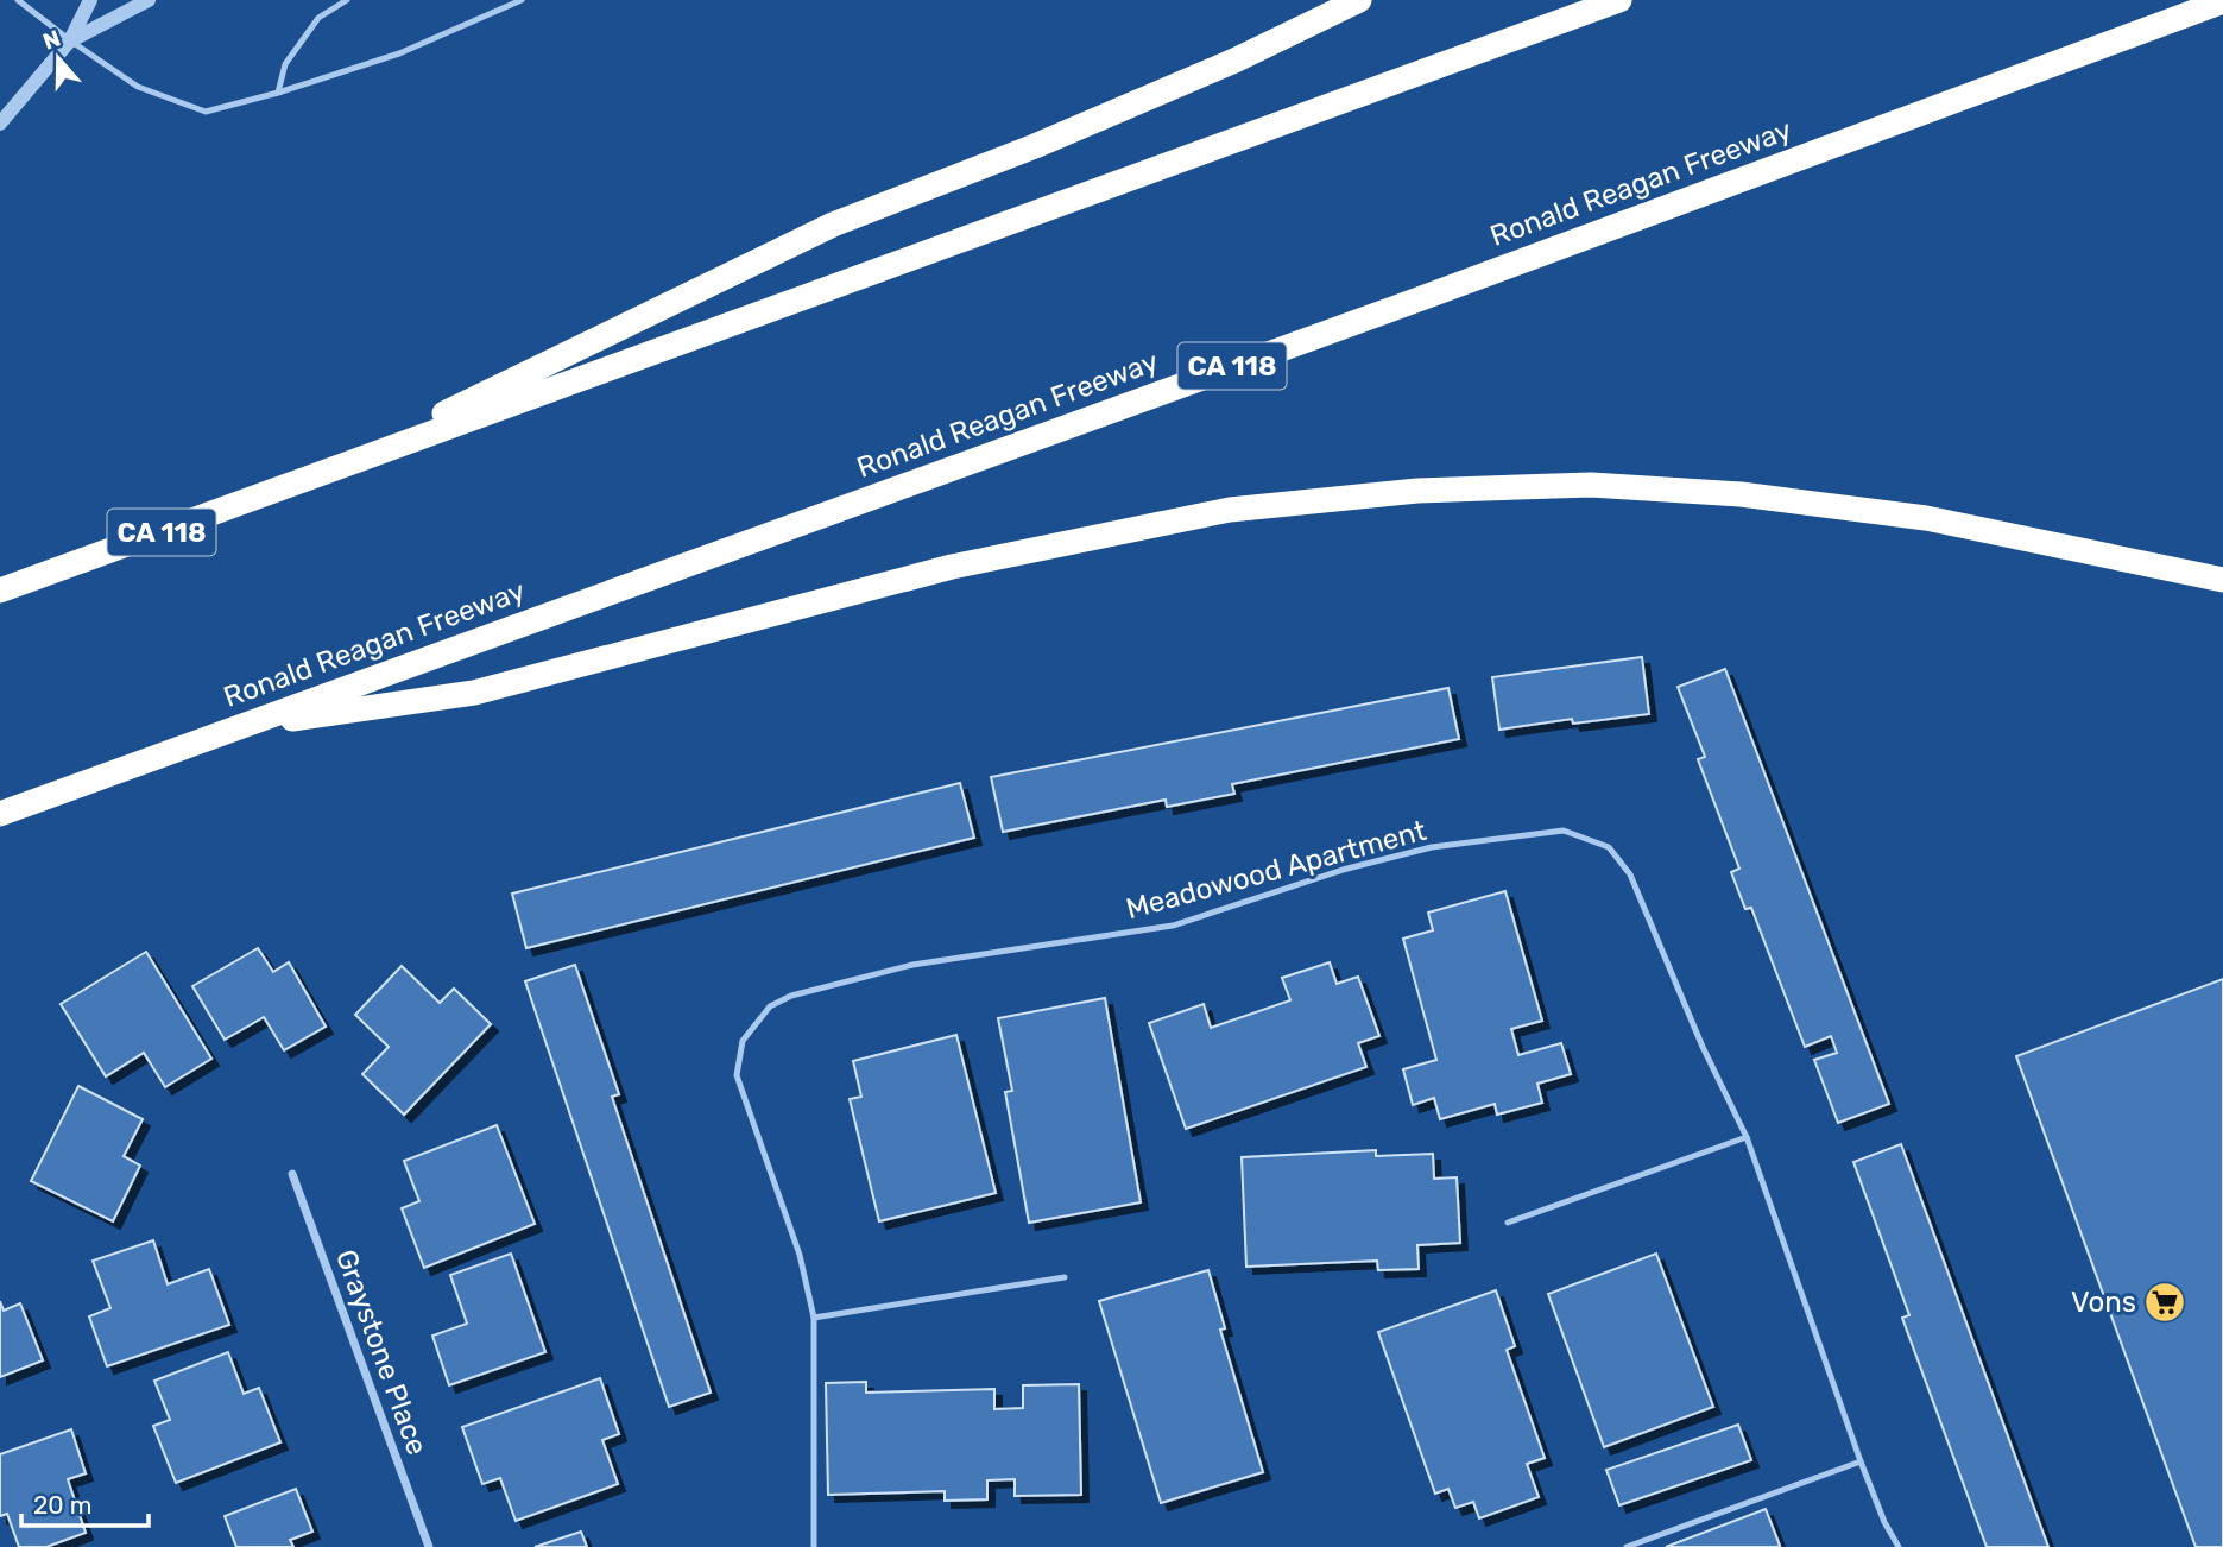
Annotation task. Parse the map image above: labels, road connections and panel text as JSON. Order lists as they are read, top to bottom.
{
  "streets": {
    "highway": ["Ronald Reagan Freeway", "CA 118"],
    "street": ["Graystone Place"],
    "lane": ["Meadowood Apartment"]
  },
  "places": {
    "supermarket": ["Vons"]
  },
  "scale_bar": "20 m",
  "north": "top"
}
